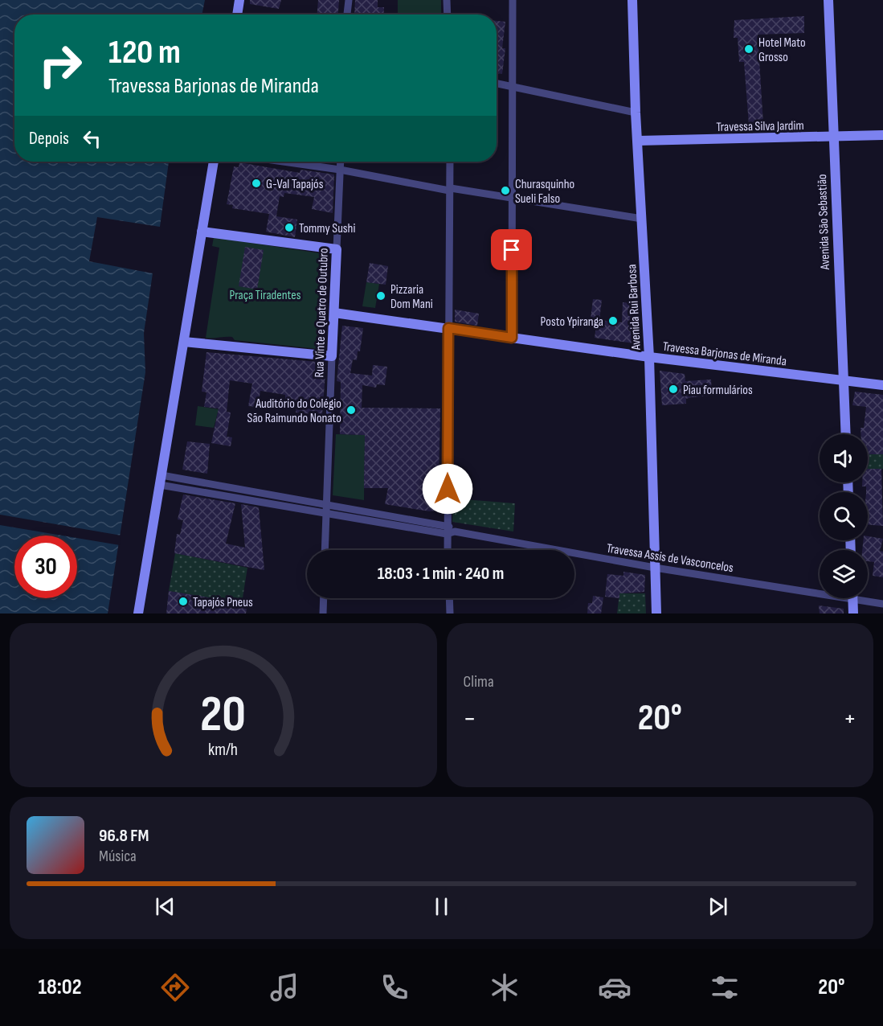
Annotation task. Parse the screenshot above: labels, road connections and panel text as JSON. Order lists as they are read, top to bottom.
{
  "streets": {
    "street": [
      "Travessa Silva Jardim",
      "Avenida São Sebastião",
      "Avenida Rui Barbosa",
      "Rua Vinte e Quatro de Outubro",
      "Travessa Barjonas de Miranda",
      "Travessa Assis de Vasconcelos"
    ]
  },
  "crossings": [
    ["Travessa Silva Jardim", "Avenida São Sebastião"],
    ["Travessa Silva Jardim", "Avenida Rui Barbosa"],
    ["Avenida São Sebastião", "Travessa Barjonas de Miranda"],
    ["Avenida Rui Barbosa", "Travessa Barjonas de Miranda"],
    ["Avenida Rui Barbosa", "Travessa Assis de Vasconcelos"],
    ["Rua Vinte e Quatro de Outubro", "Travessa Barjonas de Miranda"],
    ["Rua Vinte e Quatro de Outubro", "Travessa Assis de Vasconcelos"]
  ],
  "parks": ["Praça Tiradentes"],
  "places": [
    "Hotel Mato Grosso",
    "G-Val Tapajós",
    "Churasquinho Sueli Falso",
    "Tommy Sushi",
    "Pizzaria Dom Mani",
    "Posto Ypiranga",
    "Piau formulários",
    "Auditório do Colégio São Raimundo Nonato",
    "Tapajós Pneus"
  ],
  "page": {
    "turn": ["120 m", "Travessa Barjonas de Miranda"],
    "then": "Depois",
    "limit": "30",
    "trip": "18:03 · 1 min · 240 m",
    "tile": "Clima",
    "heat": ["−", "20°", "+"],
    "song": ["96.8 FM", "Música"],
    "tabs": ["18:02", "20°"],
    "gauge": ["20", "km/h"]
  }
}
